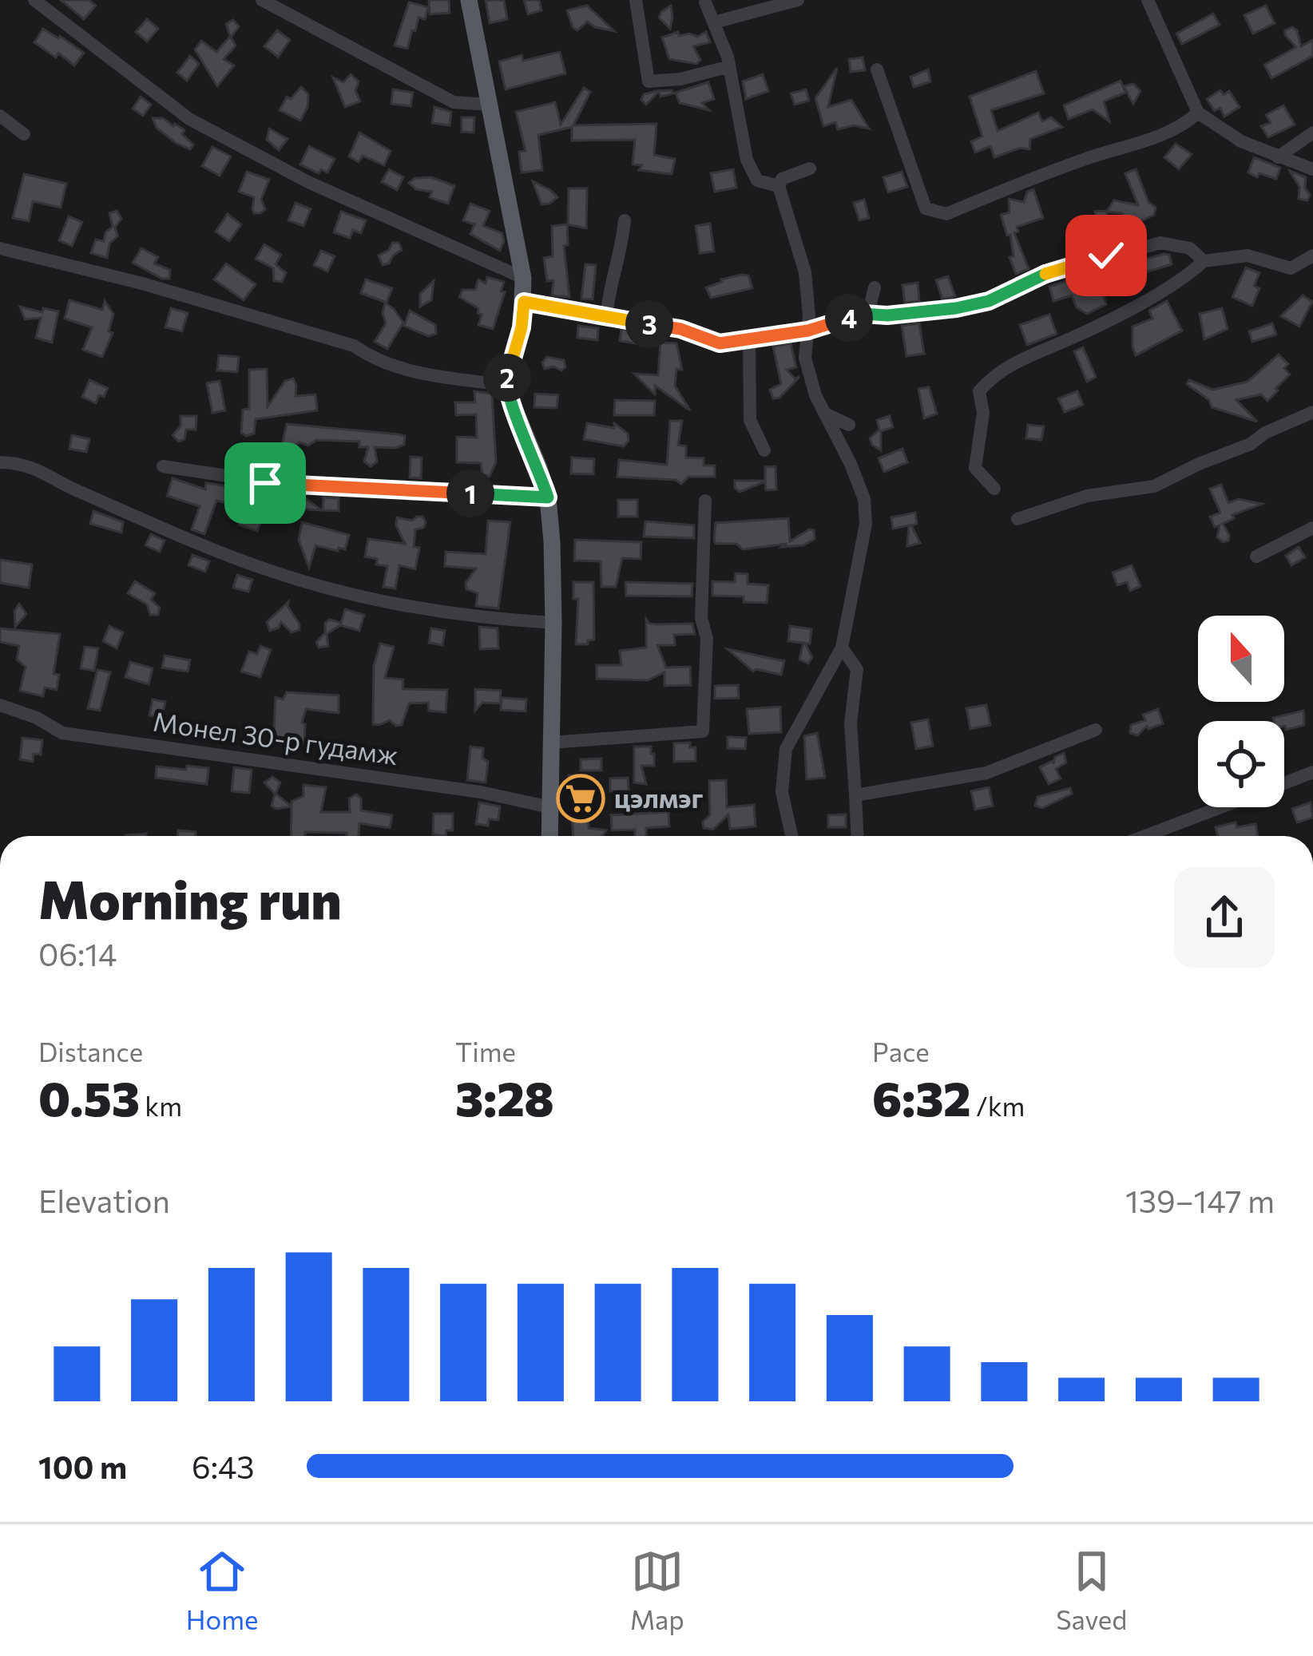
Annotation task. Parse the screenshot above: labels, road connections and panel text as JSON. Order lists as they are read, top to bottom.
{
  "streets": {
    "street": ["Монел 30-р гудамж"]
  },
  "places": {
    "supermarket": ["цэлмэг"]
  },
  "north": "top",
  "page": {
    "pins": [
      "4",
      "3",
      "2",
      "1"
    ],
    "heading": ["Morning run", "06:14"],
    "stats": [
      ["Distance", "0.53 km"],
      ["Time", "3:28"],
      ["Pace", "6:32 /km"]
    ],
    "chart": ["Elevation", "139–147 m"],
    "list": [
      {
        "name": "100 m",
        "note": "6:43"
      }
    ],
    "tabs": ["Home", "Map", "Saved"]
  }
}
